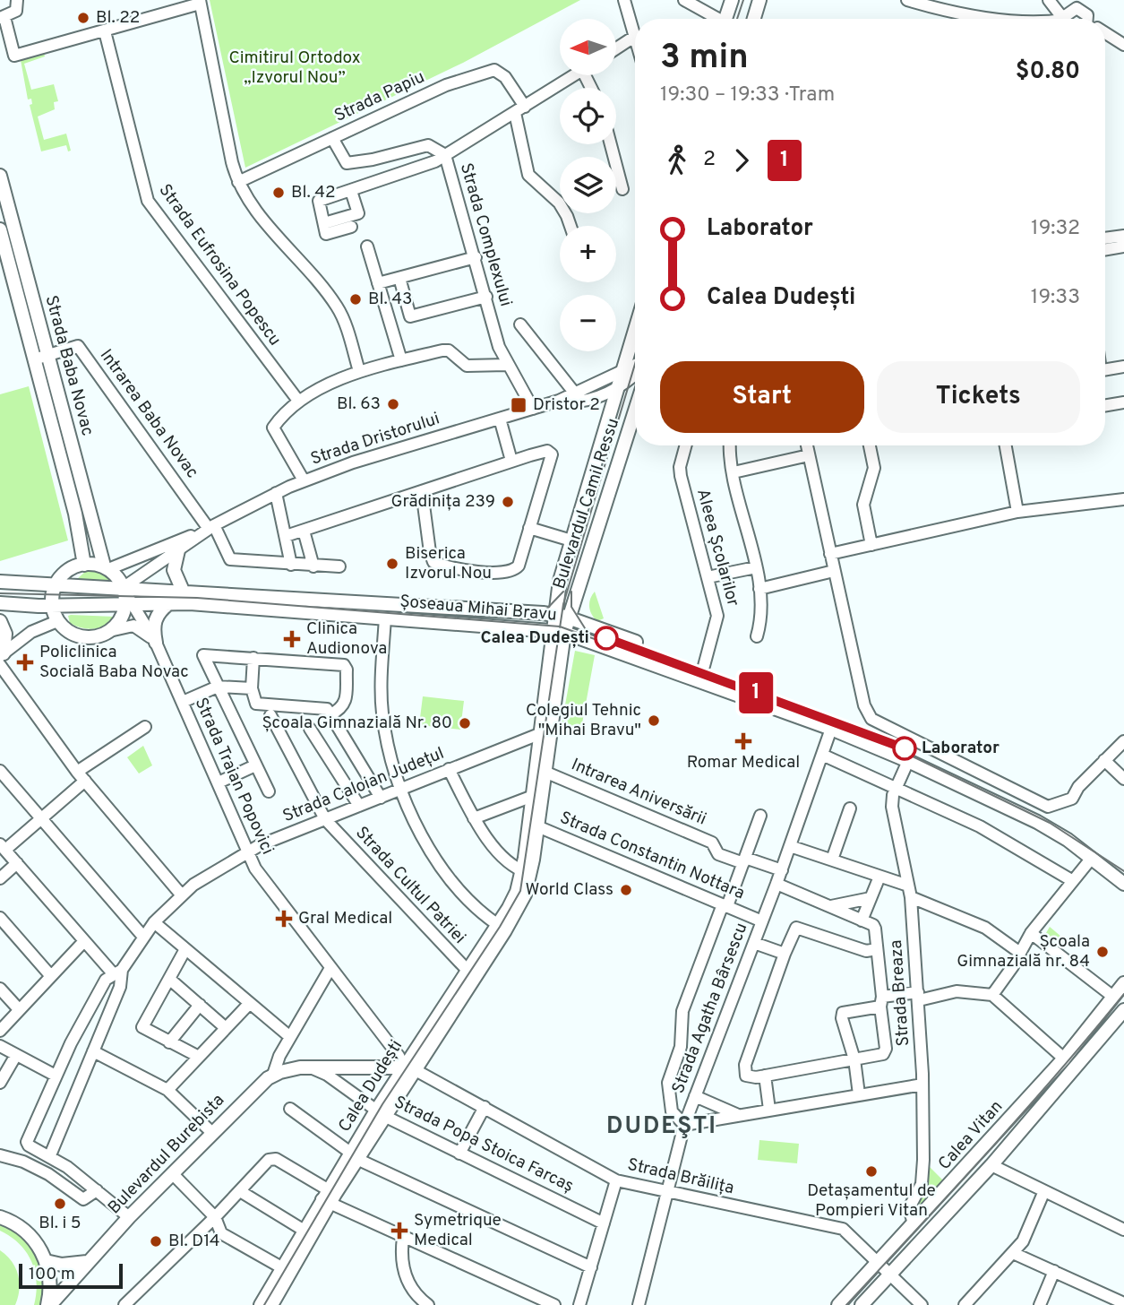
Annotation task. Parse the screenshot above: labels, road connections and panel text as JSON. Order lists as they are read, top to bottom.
{
  "streets": {
    "main road": [
      "Strada Baba Novac",
      "Bulevardul Camil Ressu",
      "Șoseaua Mihai Bravu",
      "Calea Dudești",
      "Calea Vitan",
      "Bulevardul Burebista"
    ],
    "street": [
      "Strada Papiu",
      "Strada Complexului",
      "Strada Eufrosina Popescu",
      "Intrarea Baba Novac",
      "Strada Dristorului",
      "Aleea Școlarilor",
      "Strada Traian Popovici",
      "Strada Caloian Județul",
      "Intrarea Aniversării",
      "Strada Constantin Nottara",
      "Strada Cultul Patriei",
      "Strada Breaza",
      "Strada Agatha Bârsescu",
      "Strada Popa Stoica Farcaș",
      "Strada Brăilița"
    ]
  },
  "crossings": [
    ["Strada Papiu", "Strada Complexului"],
    ["Strada Complexului", "Strada Dristorului"],
    ["Strada Baba Novac", "Intrarea Baba Novac"],
    ["Strada Baba Novac", "Strada Dristorului"],
    ["Intrarea Baba Novac", "Strada Dristorului"],
    ["Strada Dristorului", "Bulevardul Camil Ressu"],
    ["Strada Dristorului", "Șoseaua Mihai Bravu"],
    ["Bulevardul Camil Ressu", "Șoseaua Mihai Bravu"],
    ["Bulevardul Camil Ressu", "Calea Dudești"],
    ["Șoseaua Mihai Bravu", "Strada Traian Popovici"],
    ["Șoseaua Mihai Bravu", "Strada Breaza"],
    ["Șoseaua Mihai Bravu", "Strada Agatha Bârsescu"],
    ["Șoseaua Mihai Bravu", "Calea Dudești"],
    ["Strada Traian Popovici", "Strada Caloian Județul"],
    ["Strada Traian Popovici", "Calea Dudești"],
    ["Strada Traian Popovici", "Bulevardul Burebista"],
    ["Strada Traian Popovici", "Strada Brăilița"],
    ["Strada Caloian Județul", "Strada Cultul Patriei"],
    ["Strada Caloian Județul", "Calea Dudești"],
    ["Intrarea Aniversării", "Strada Agatha Bârsescu"],
    ["Intrarea Aniversării", "Calea Dudești"],
    ["Strada Constantin Nottara", "Strada Agatha Bârsescu"],
    ["Strada Constantin Nottara", "Calea Dudești"],
    ["Strada Cultul Patriei", "Calea Dudești"],
    ["Strada Breaza", "Calea Vitan"],
    ["Strada Agatha Bârsescu", "Strada Brăilița"],
    ["Calea Dudești", "Strada Popa Stoica Farcaș"],
    ["Calea Dudești", "Bulevardul Burebista"],
    ["Calea Dudești", "Strada Brăilița"],
    ["Calea Vitan", "Strada Brăilița"],
    ["Strada Popa Stoica Farcaș", "Bulevardul Burebista"],
    ["Bulevardul Burebista", "Strada Brăilița"]
  ],
  "districts": ["DUDEŞTI"],
  "parks": ["Cimitirul Ortodox „Izvorul Nou”"],
  "places": {
    "other": [
      "Bl. 22",
      "Bl. 42",
      "Bl. 43",
      "Bl. 63",
      "Grădinița 239",
      "Biserica Izvorul Nou",
      "Calea Dudești",
      "Colegiul Tehnic \"Mihai Bravu\"",
      "Școala Gimnazială Nr. 80",
      "Laborator",
      "World Class",
      "Școala Gimnazială nr. 84",
      "Detașamentul de Pompieri Vitan",
      "Bl. i 5",
      "Bl. D14"
    ],
    "transit": ["Dristor 2"],
    "health": [
      "Clinica Audionova",
      "Policlinica Socială Baba Novac",
      "Romar Medical",
      "Gral Medical",
      "Symetrique Medical"
    ]
  },
  "lines": ["tram line 1"],
  "scale_bar": "100 m",
  "north": "left",
  "page": {
    "on_map": "1",
    "map_buttons": ["+", "−"],
    "heading": ["3 min", "19:30 – 19:33 · Tram", "$0.80"],
    "legs": ["2", "1"],
    "list": [
      {
        "name": "Laborator",
        "value": "19:32"
      },
      {
        "name": "Calea Dudești",
        "value": "19:33"
      }
    ],
    "buttons": ["Start", "Tickets"],
    "scale": "100 m"
  }
}
